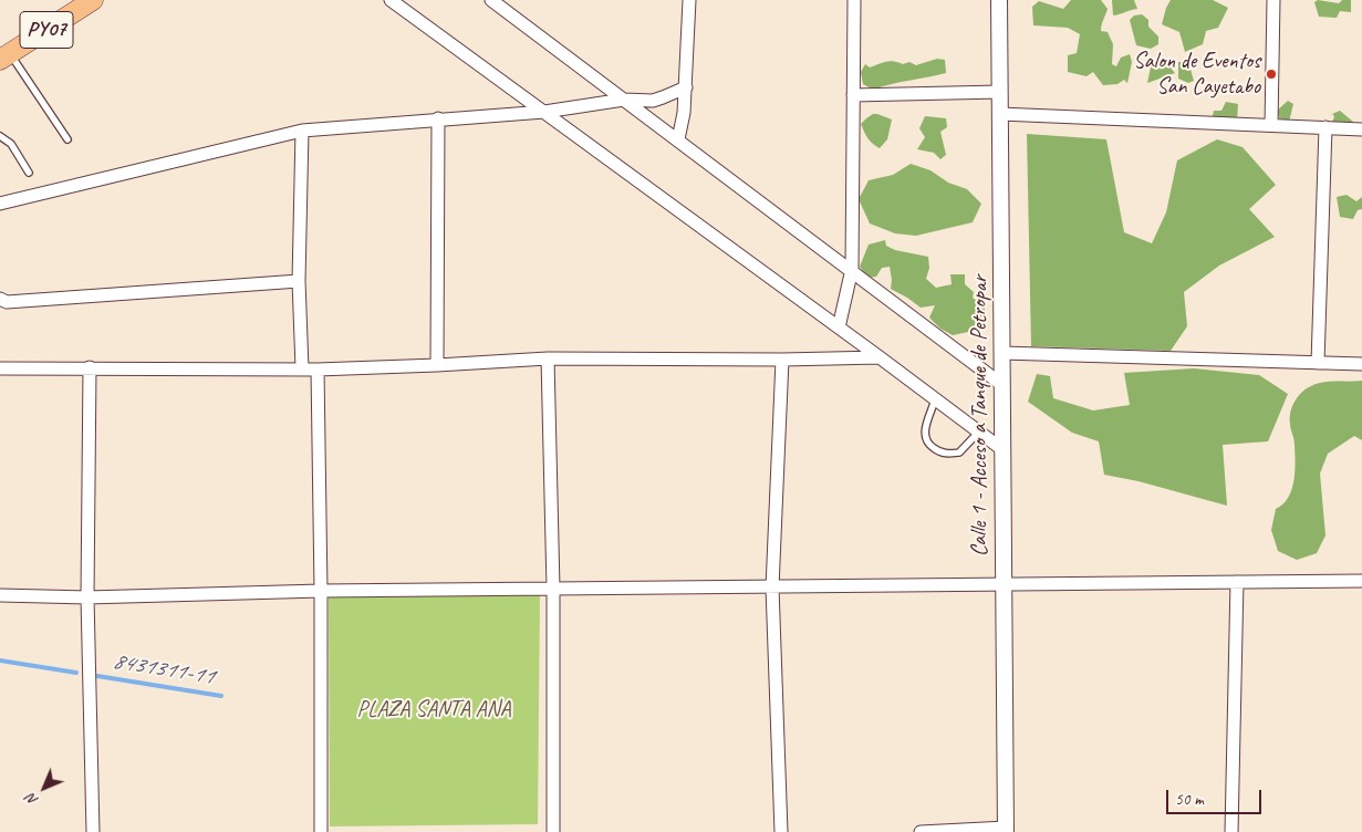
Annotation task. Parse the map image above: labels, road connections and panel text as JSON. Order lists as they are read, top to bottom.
{
  "streets": {
    "highway": ["PY07"],
    "street": ["Calle 1 - Acceso a Tanque de Petropar"]
  },
  "water": ["8431311-11"],
  "parks": ["PLAZA SANTA ANA"],
  "places": ["Salon de Eventos San Cayetabo"],
  "scale_bar": "50 m",
  "north": "bottom left"
}
